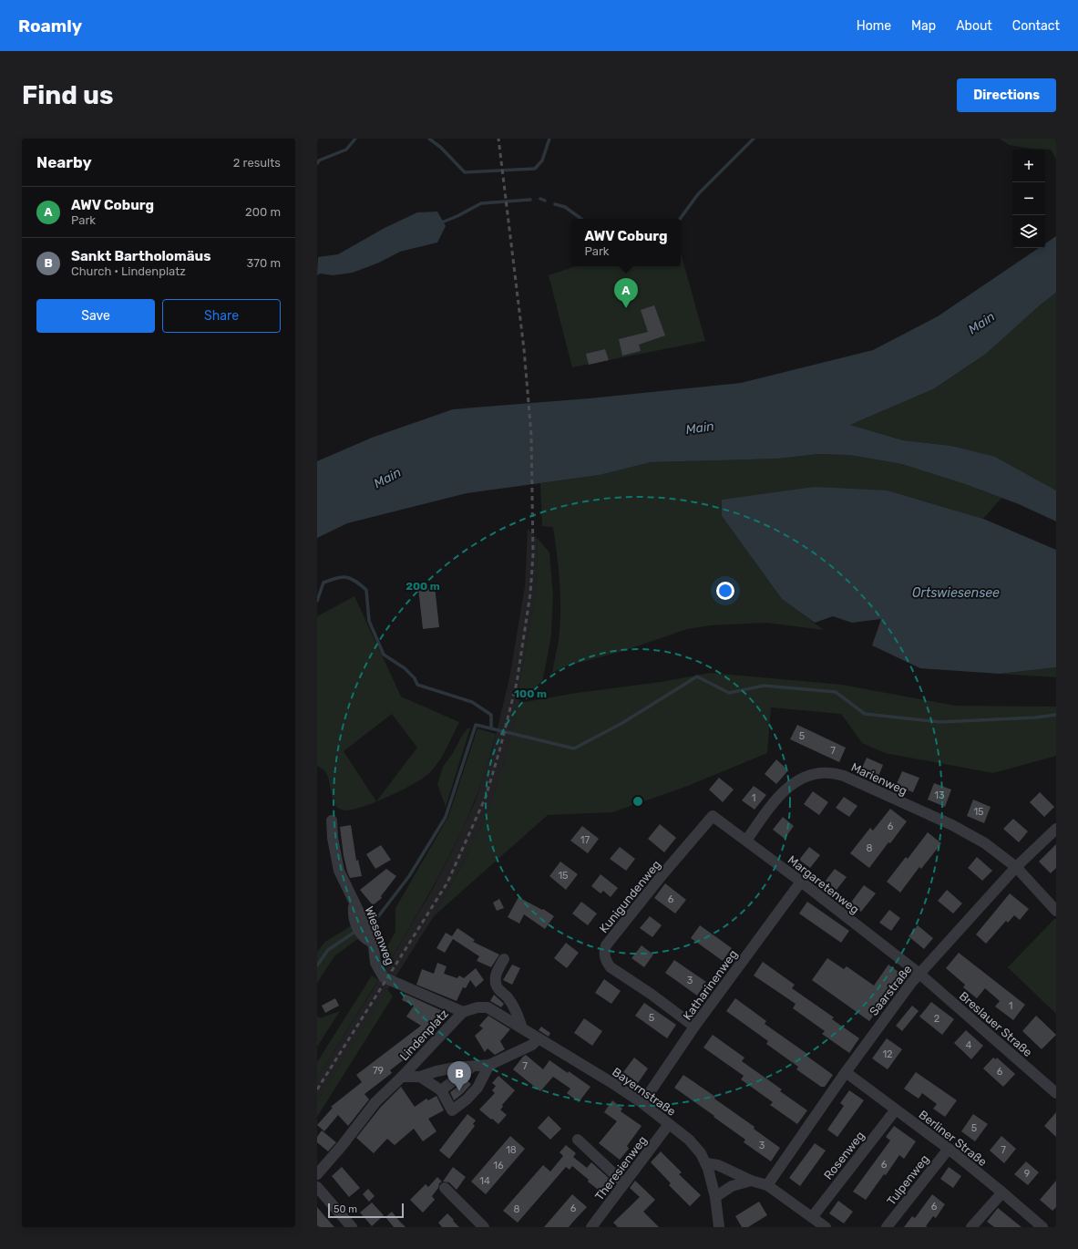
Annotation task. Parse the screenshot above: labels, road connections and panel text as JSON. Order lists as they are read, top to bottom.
{
  "streets": {
    "street": [
      "Marienweg",
      "Margaretenweg",
      "Kunigundenweg",
      "Wiesenweg",
      "Katharinenweg",
      "Saarstraße",
      "Breslauer Straße",
      "Lindenplatz",
      "Bayernstraße",
      "Berliner Straße",
      "Rosenweg",
      "Theresienweg",
      "Tulpenweg"
    ]
  },
  "crossings": [
    ["Marienweg", "Margaretenweg"],
    ["Marienweg", "Saarstraße"],
    ["Margaretenweg", "Kunigundenweg"],
    ["Margaretenweg", "Katharinenweg"],
    ["Margaretenweg", "Saarstraße"],
    ["Margaretenweg", "Breslauer Straße"],
    ["Kunigundenweg", "Katharinenweg"],
    ["Wiesenweg", "Lindenplatz"],
    ["Wiesenweg", "Bayernstraße"],
    ["Katharinenweg", "Bayernstraße"],
    ["Saarstraße", "Breslauer Straße"],
    ["Saarstraße", "Berliner Straße"],
    ["Lindenplatz", "Bayernstraße"],
    ["Bayernstraße", "Theresienweg"],
    ["Berliner Straße", "Rosenweg"],
    ["Berliner Straße", "Tulpenweg"]
  ],
  "water": ["Main", "Ortswiesensee"],
  "house_numbers": [
    "5",
    "7",
    "13",
    "1",
    "15",
    "6",
    "17",
    "8",
    "15",
    "6",
    "3",
    "1",
    "5",
    "2",
    "4",
    "12",
    "7",
    "79",
    "6",
    "5",
    "3",
    "18",
    "7",
    "6",
    "16",
    "9",
    "14",
    "6",
    "6",
    "8"
  ],
  "scale_bar": "50 m",
  "page": {
    "header": "Roamly",
    "nav": [
      "Home",
      "Map",
      "About",
      "Contact"
    ],
    "buttons": [
      "Directions",
      ["Save", "Share"]
    ],
    "title": "Find us",
    "heading": ["Nearby", "2 results"],
    "map_buttons": ["+", "−"],
    "list": [
      {
        "mark": "A",
        "name": "AWV Coburg",
        "note": "Park",
        "value": "200 m"
      },
      {
        "mark": "B",
        "name": "Sankt Bartholomäus",
        "note": "Church · Lindenplatz",
        "value": "370 m"
      }
    ],
    "popup": ["AWV Coburg", "Park"],
    "pins": ["A", "B"],
    "scale": "50 m"
  },
  "rings": ["200 m", "100 m"]
}
